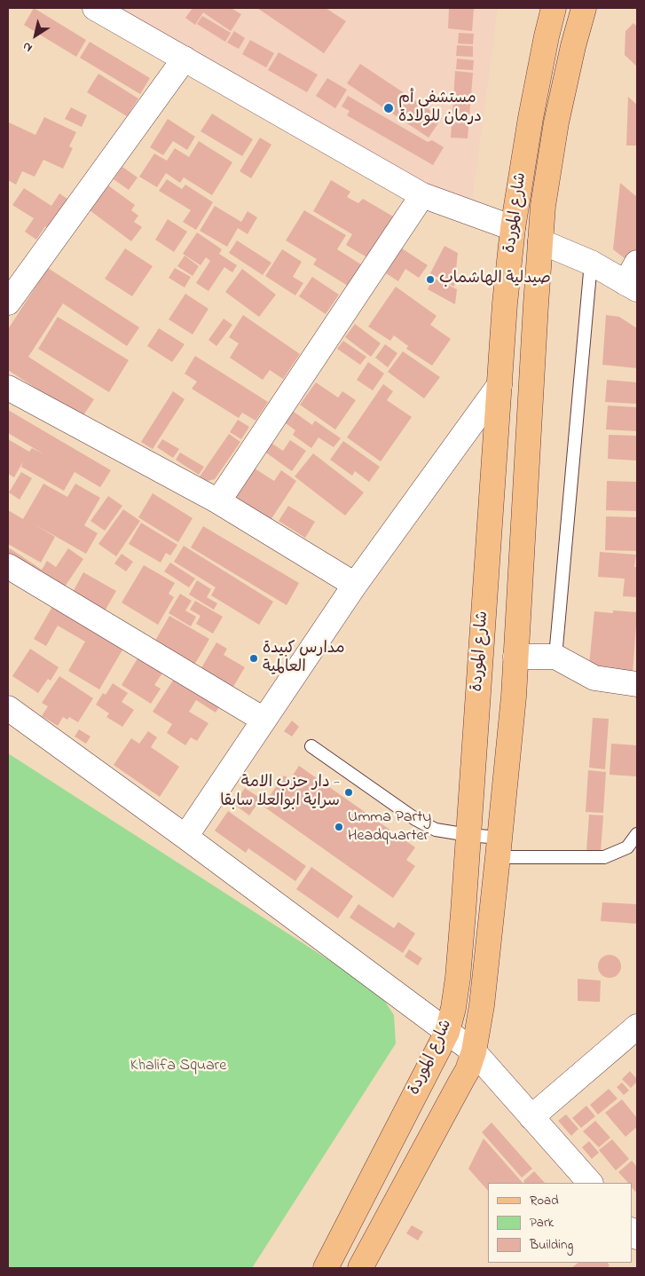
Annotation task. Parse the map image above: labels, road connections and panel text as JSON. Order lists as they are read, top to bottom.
{
  "streets": {
    "main road": ["شارع الموردة"]
  },
  "parks": ["Khalifa Square"],
  "places": [
    "مستشفى أم درمان للولادة",
    "صيدلية الهاشماب",
    "مدارس كبيدة العالمية",
    "دار حزب الامة - سراية ابوالعلا سابقا",
    "Umma Party Headquarter"
  ],
  "legend": ["Road", "Park", "Building"],
  "north": "bottom left"
}
